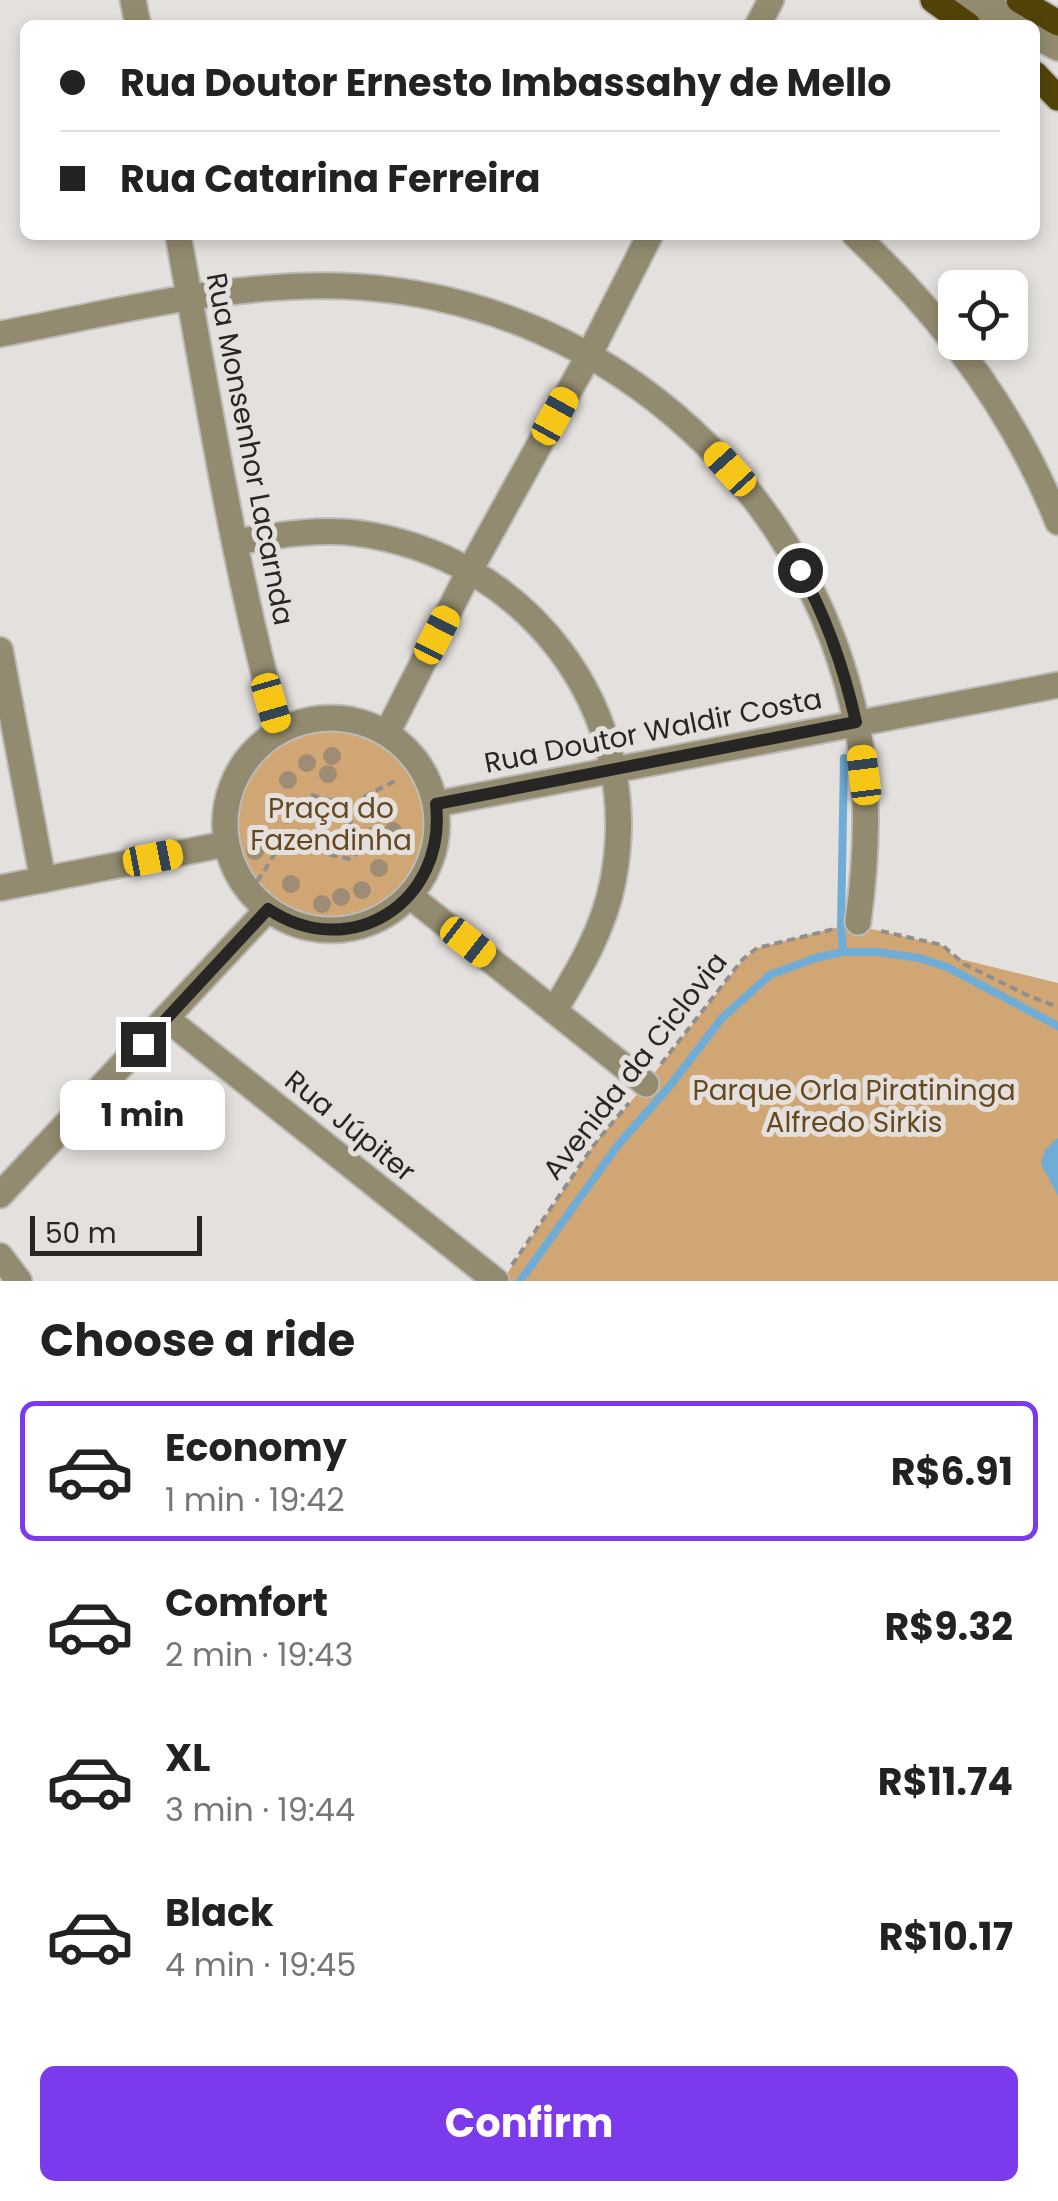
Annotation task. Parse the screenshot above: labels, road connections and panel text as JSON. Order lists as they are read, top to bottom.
{
  "streets": {
    "street": ["Rua Monsenhor Lacarnda", "Rua Doutor Waldir Costa", "Rua Júpiter"],
    "path": ["Avenida da Ciclovia"]
  },
  "crossings": [
    ["Rua Monsenhor Lacarnda", "Rua Doutor Waldir Costa"],
    ["Avenida da Ciclovia", "Rua Júpiter"]
  ],
  "parks": ["Praça do Fazendinha", "Parque Orla Piratininga Alfredo Sirkis"],
  "scale_bar": "50 m",
  "page": {
    "banner": ["Rua Doutor Ernesto Imbassahy de Mello", "Rua Catarina Ferreira"],
    "bubble": "1 min",
    "scale": "50 m",
    "heading": "Choose a ride",
    "list": [
      {
        "name": "Economy",
        "note": "1 min · 19:42",
        "value": "R$6.91"
      },
      {
        "name": "Comfort",
        "note": "2 min · 19:43",
        "value": "R$9.32"
      },
      {
        "name": "XL",
        "note": "3 min · 19:44",
        "value": "R$11.74"
      },
      {
        "name": "Black",
        "note": "4 min · 19:45",
        "value": "R$10.17"
      }
    ],
    "buttons": "Confirm"
  }
}
